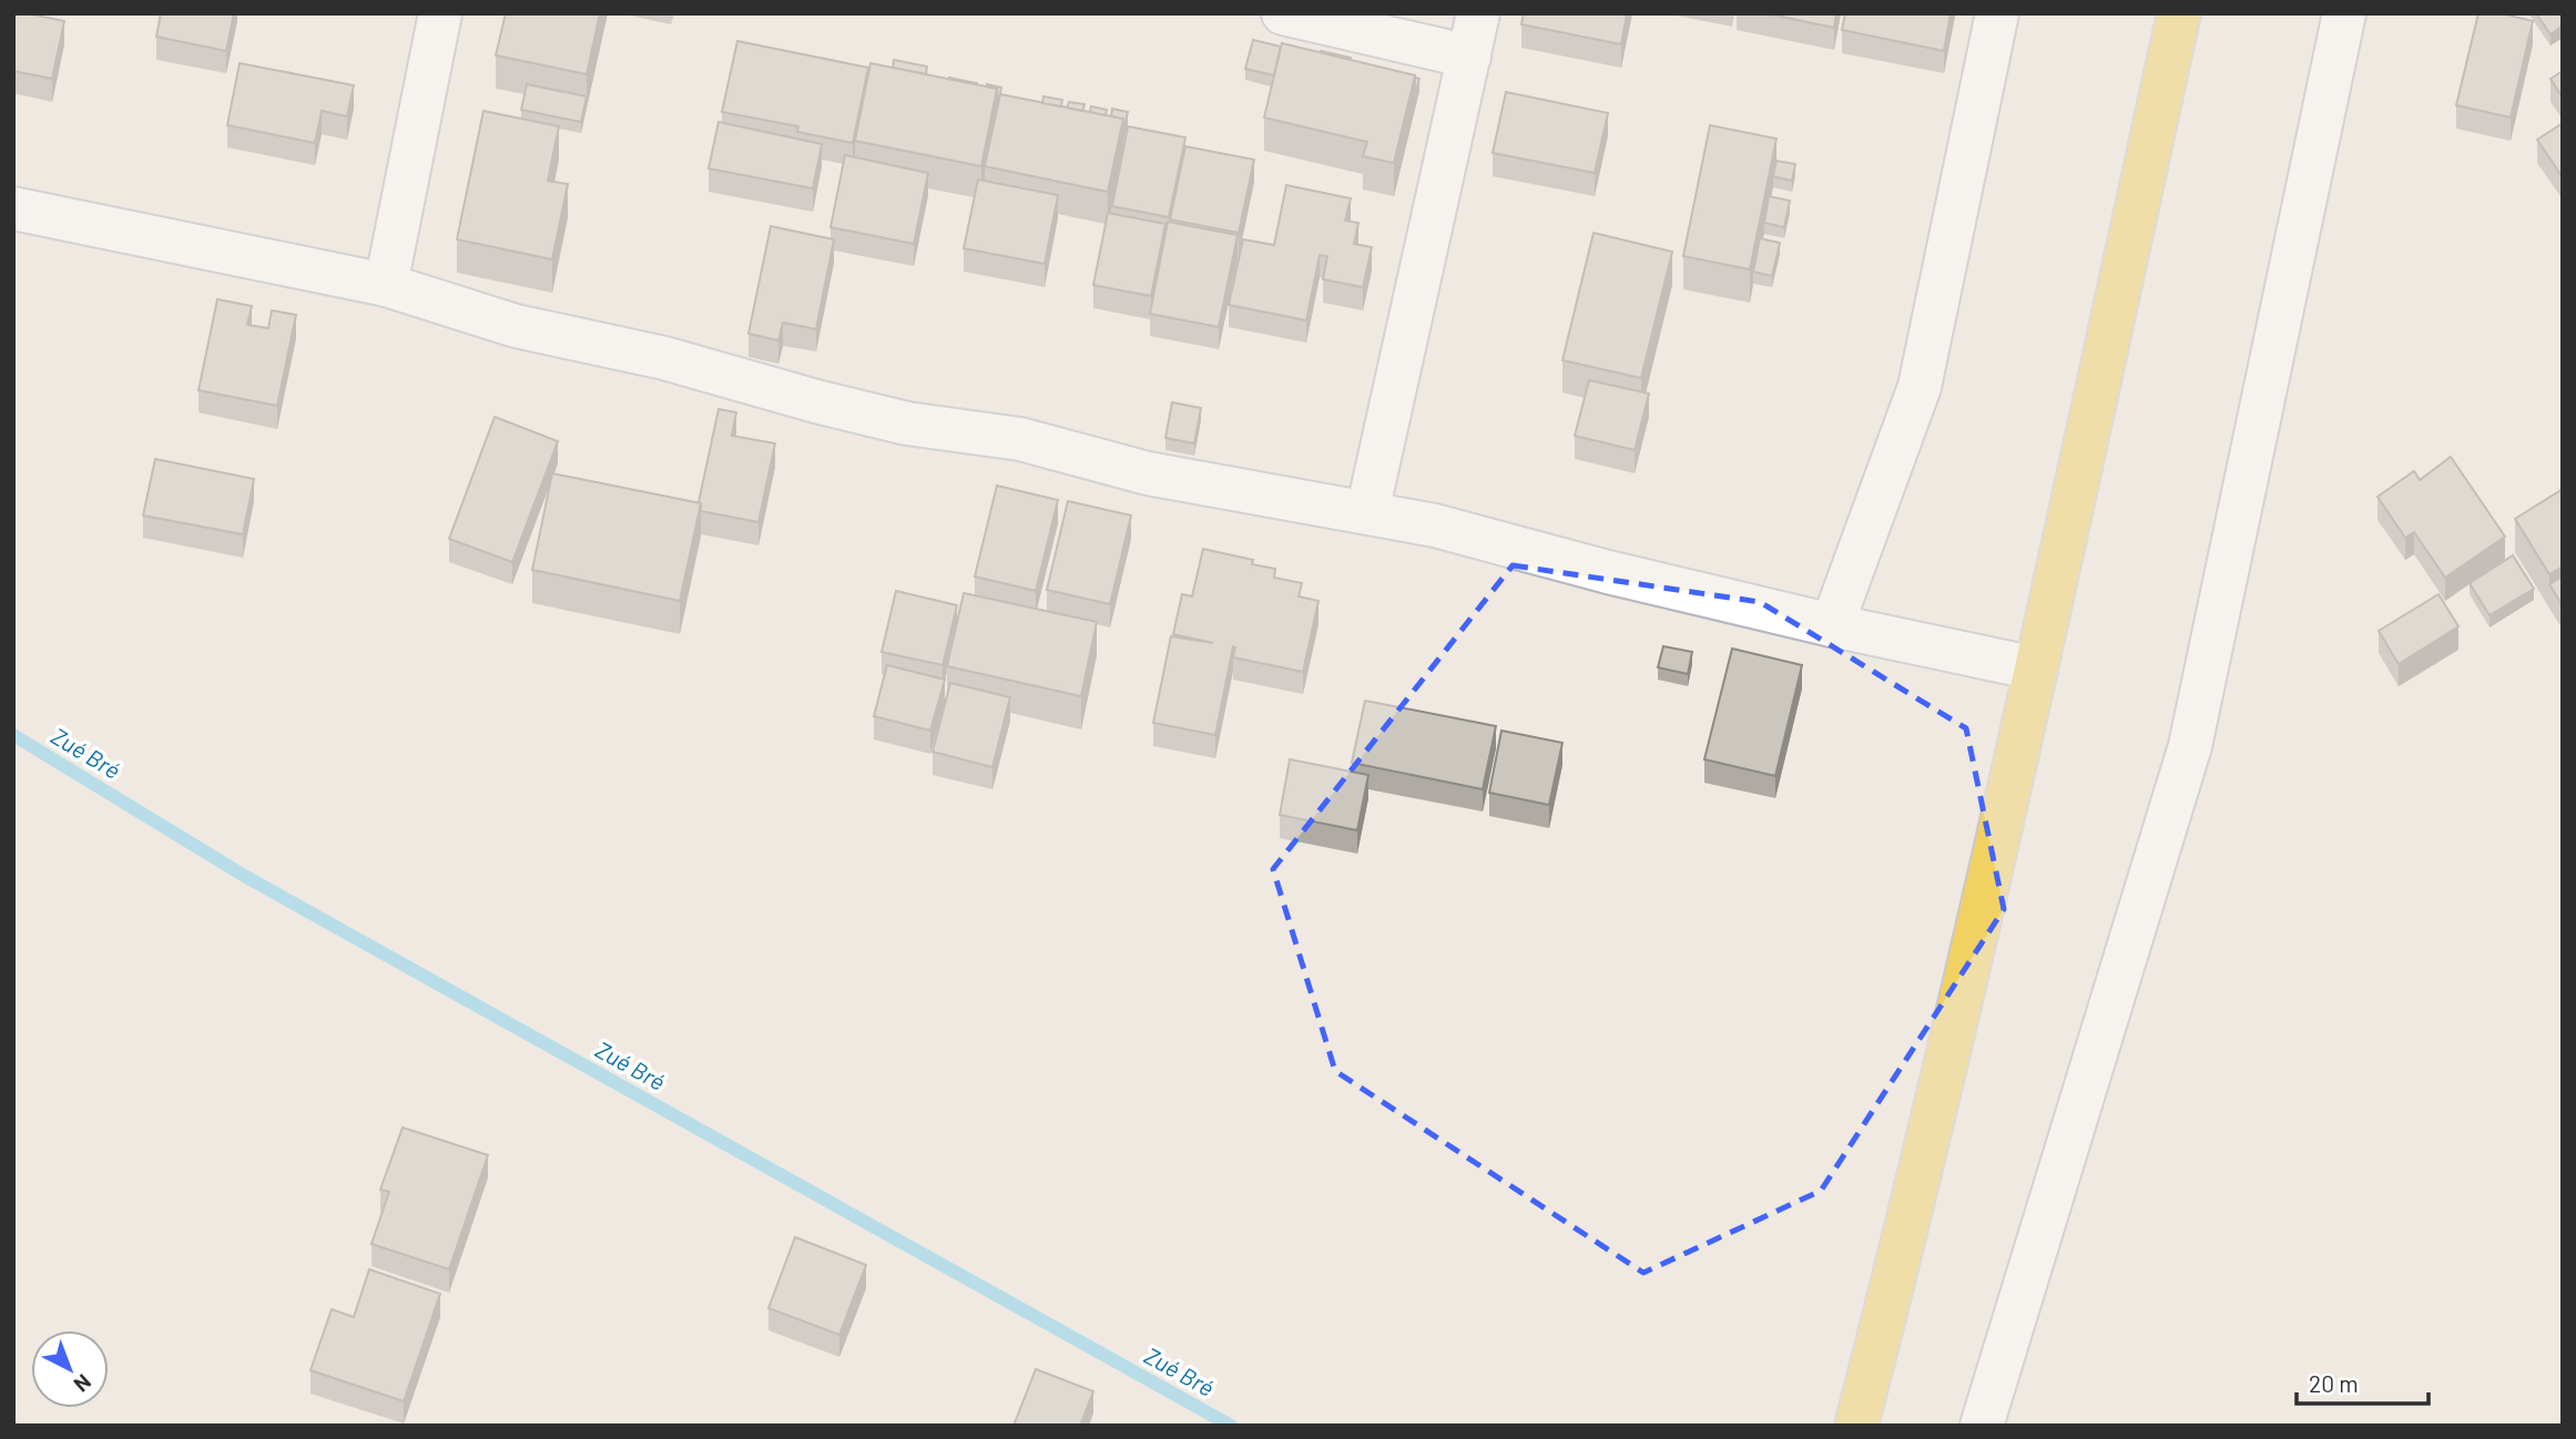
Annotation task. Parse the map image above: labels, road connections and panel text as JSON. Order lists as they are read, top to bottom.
{
  "water": ["Zué Bré"],
  "scale_bar": "20 m",
  "north": "bottom right"
}
